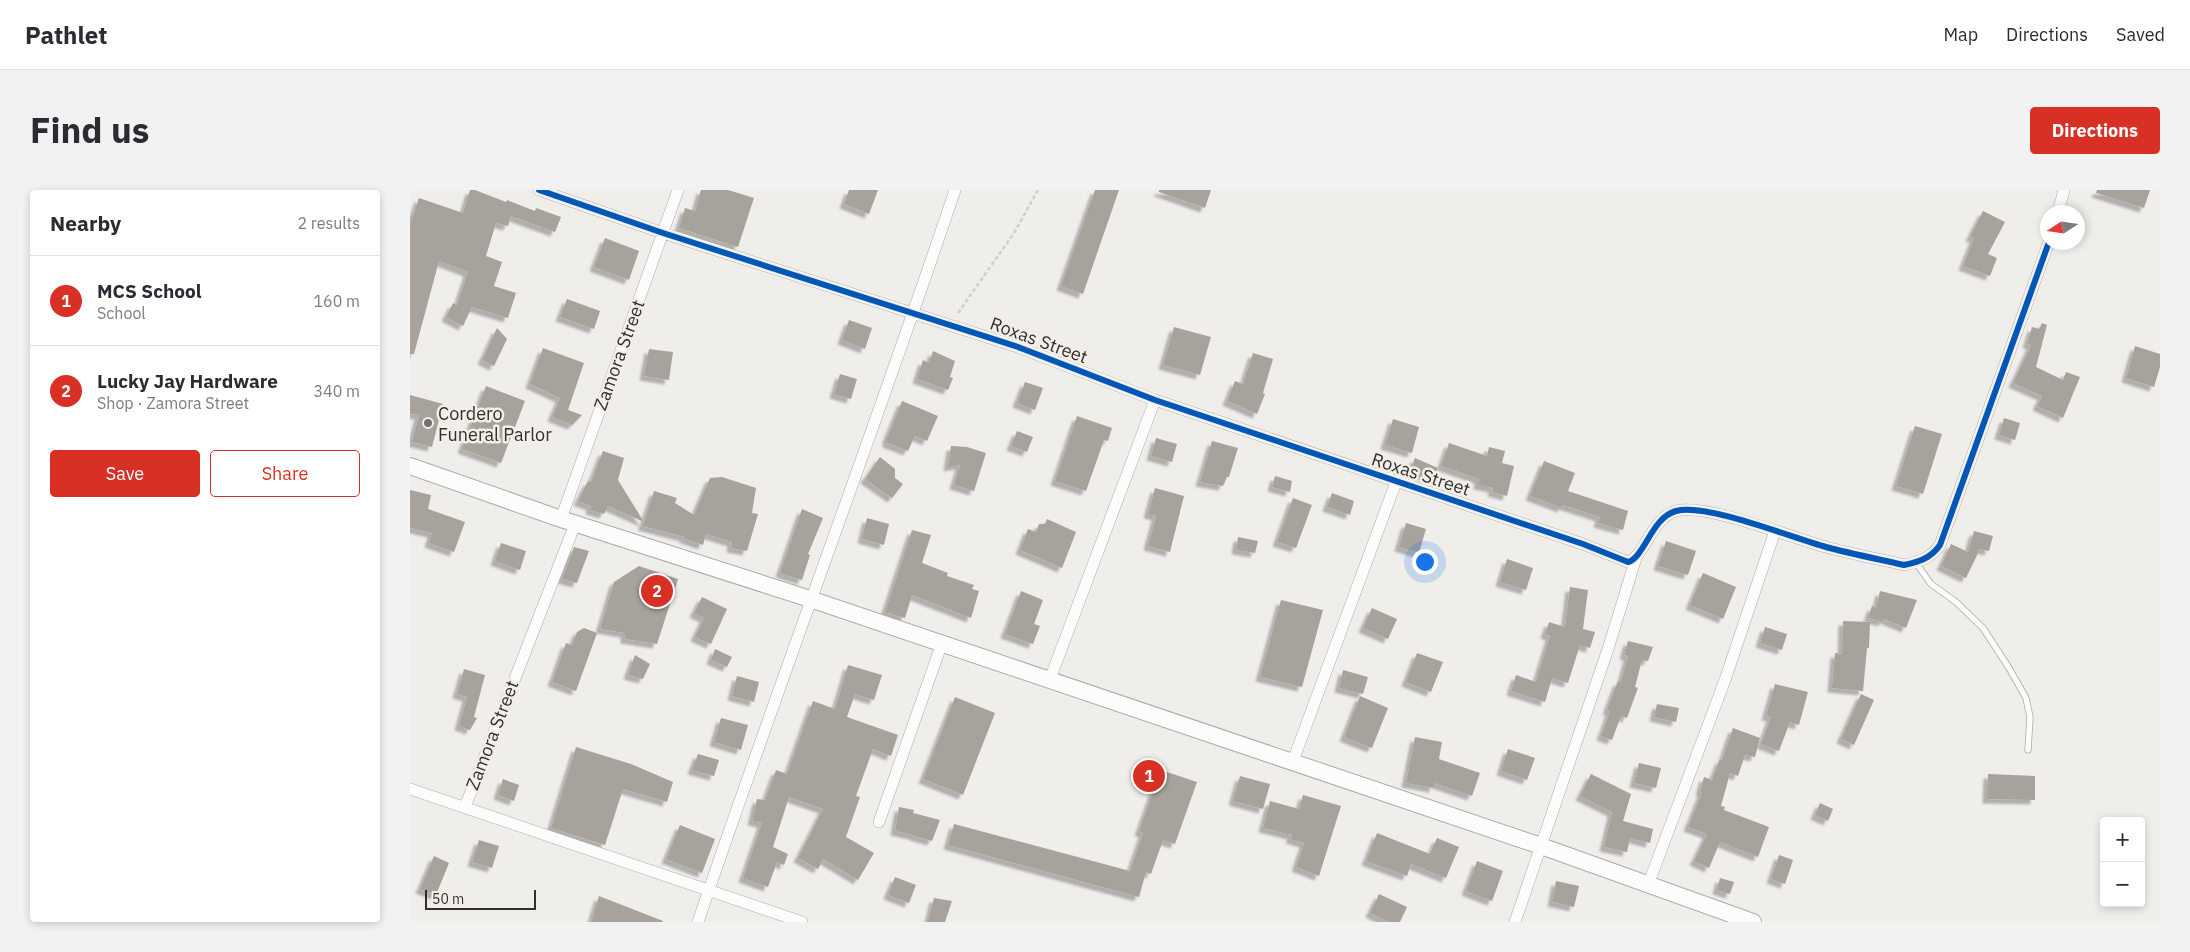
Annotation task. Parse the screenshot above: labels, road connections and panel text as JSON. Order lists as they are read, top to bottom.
{
  "streets": {
    "street": ["Roxas Street", "Zamora Street"]
  },
  "crossings": [
    ["Roxas Street", "Zamora Street"]
  ],
  "places": ["Cordero Funeral Parlor"],
  "scale_bar": "50 m",
  "north": "left",
  "page": {
    "header": "Pathlet",
    "nav": ["Map", "Directions", "Saved"],
    "title": "Find us",
    "buttons": [
      "Directions",
      ["Save", "Share"]
    ],
    "heading": ["Nearby", "2 results"],
    "list": [
      {
        "mark": "1",
        "name": "MCS School",
        "note": "School",
        "value": "160 m"
      },
      {
        "mark": "2",
        "name": "Lucky Jay Hardware",
        "note": "Shop · Zamora Street",
        "value": "340 m"
      }
    ],
    "pins": ["2", "1"],
    "map_buttons": ["+", "−"],
    "scale": "50 m"
  }
}
